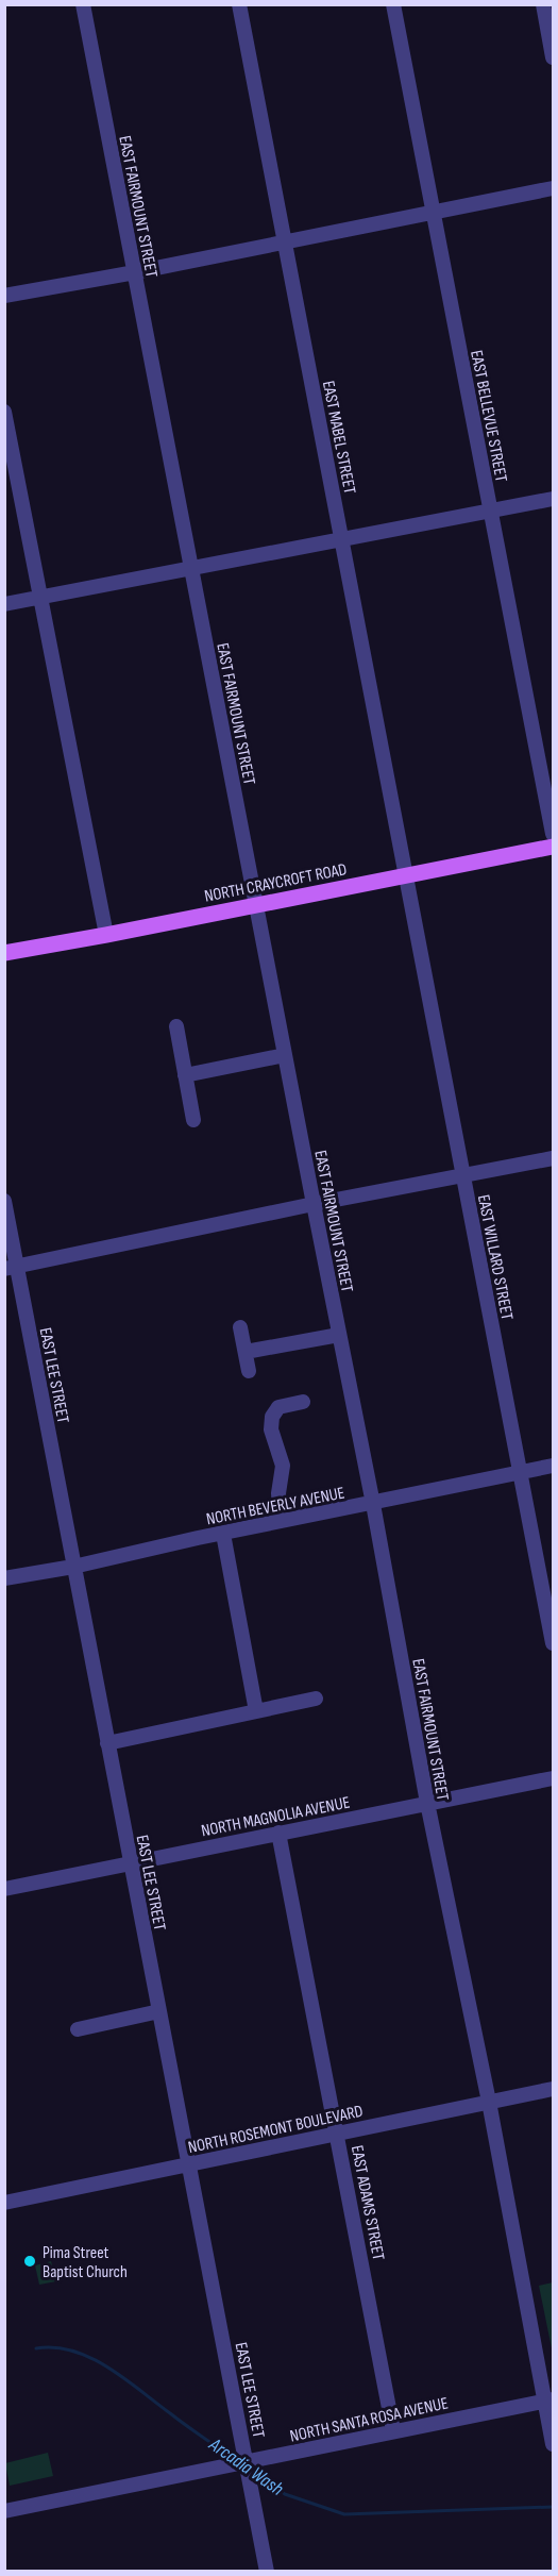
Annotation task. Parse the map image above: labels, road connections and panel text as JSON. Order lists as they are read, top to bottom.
{
  "streets": {
    "main road": ["NORTH CRAYCROFT ROAD"],
    "street": [
      "EAST FAIRMOUNT STREET",
      "EAST BELLEVUE STREET",
      "EAST MABEL STREET",
      "EAST WILLARD STREET",
      "EAST LEE STREET",
      "NORTH BEVERLY AVENUE",
      "NORTH MAGNOLIA AVENUE",
      "NORTH ROSEMONT BOULEVARD",
      "EAST ADAMS STREET",
      "NORTH SANTA ROSA AVENUE"
    ]
  },
  "crossings": [
    ["EAST FAIRMOUNT STREET", "NORTH CRAYCROFT ROAD"],
    ["EAST FAIRMOUNT STREET", "NORTH BEVERLY AVENUE"],
    ["EAST FAIRMOUNT STREET", "NORTH MAGNOLIA AVENUE"],
    ["EAST FAIRMOUNT STREET", "NORTH ROSEMONT BOULEVARD"],
    ["EAST FAIRMOUNT STREET", "NORTH SANTA ROSA AVENUE"],
    ["EAST MABEL STREET", "NORTH CRAYCROFT ROAD"],
    ["EAST MABEL STREET", "EAST WILLARD STREET"],
    ["NORTH CRAYCROFT ROAD", "EAST WILLARD STREET"],
    ["EAST WILLARD STREET", "NORTH BEVERLY AVENUE"],
    ["EAST LEE STREET", "NORTH BEVERLY AVENUE"],
    ["EAST LEE STREET", "NORTH MAGNOLIA AVENUE"],
    ["EAST LEE STREET", "NORTH ROSEMONT BOULEVARD"],
    ["EAST LEE STREET", "NORTH SANTA ROSA AVENUE"],
    ["NORTH MAGNOLIA AVENUE", "EAST ADAMS STREET"],
    ["NORTH ROSEMONT BOULEVARD", "EAST ADAMS STREET"],
    ["EAST ADAMS STREET", "NORTH SANTA ROSA AVENUE"]
  ],
  "water": ["Arcadia Wash"],
  "places": ["Pima Street Baptist Church"]
}
